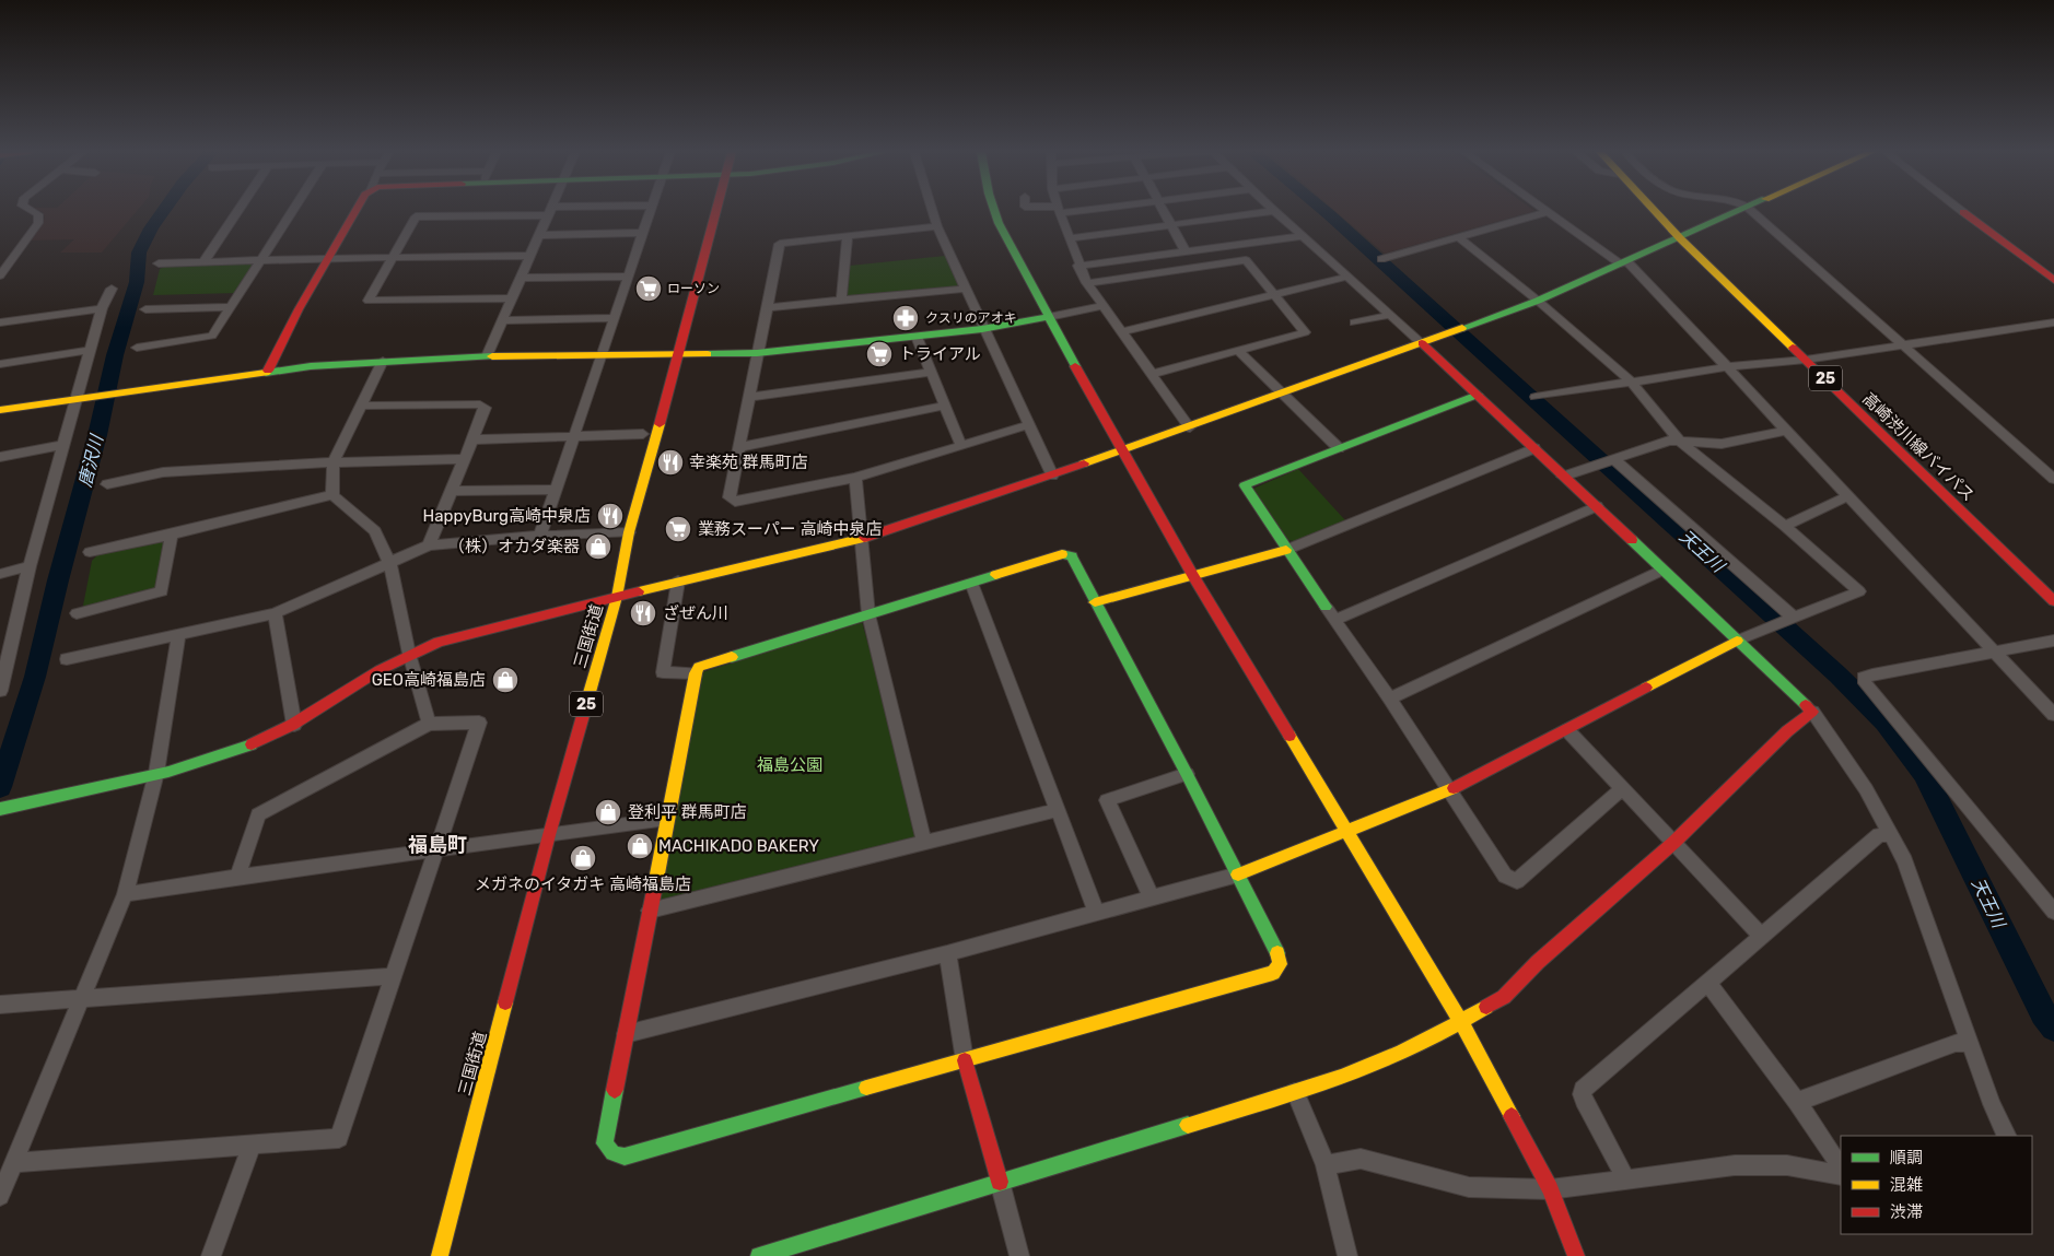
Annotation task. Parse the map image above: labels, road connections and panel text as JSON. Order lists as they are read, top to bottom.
{
  "streets": {
    "street": ["25", "高崎渋川線バイパス", "三国街道"]
  },
  "districts": ["福島町"],
  "water": ["唐沢川", "天王川"],
  "parks": ["福島公園"],
  "places": {
    "supermarket": ["ローソン", "トライアル", "業務スーパー 高崎中泉店"],
    "pharmacy": ["クスリのアオキ"],
    "restaurant": ["幸楽苑 群馬町店", "HappyBurg高崎中泉店", "ざぜん川"],
    "shop": [
      "（株）オカダ楽器",
      "GEO高崎福島店",
      "登利平 群馬町店",
      "MACHIKADO BAKERY",
      "メガネのイタガキ 高崎福島店"
    ]
  },
  "legend": ["順調", "混雑", "渋滞"]
}
